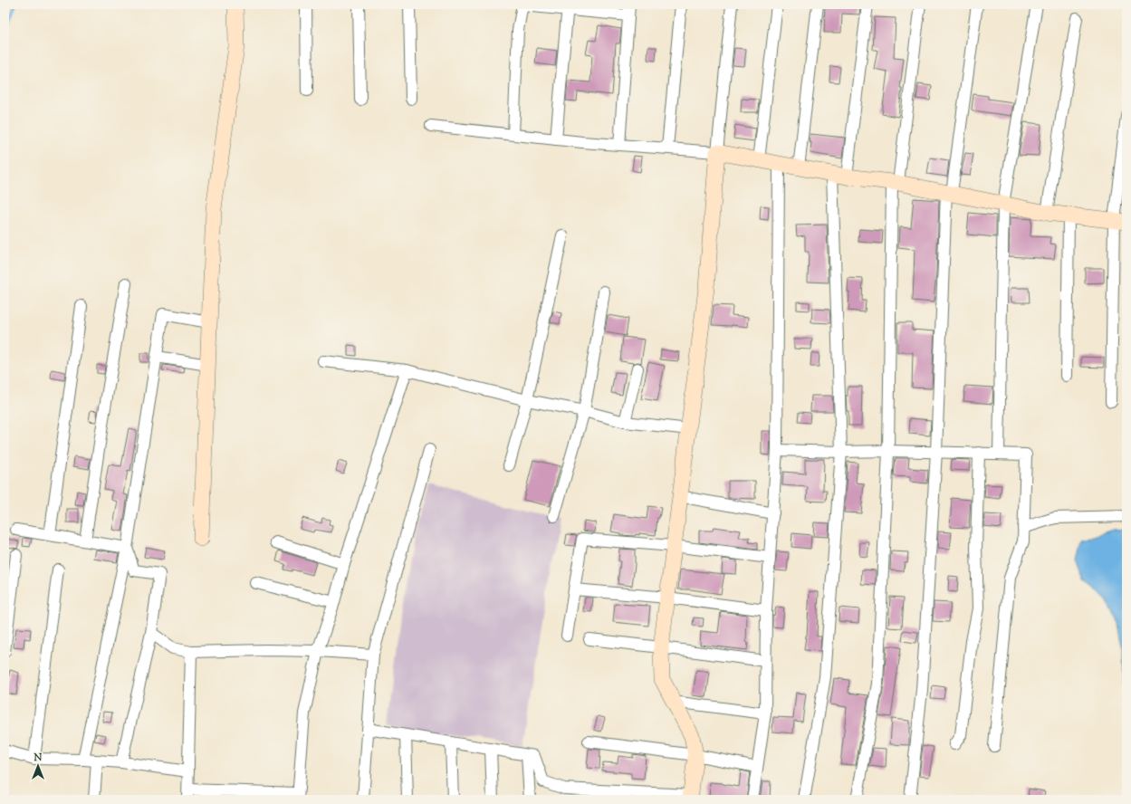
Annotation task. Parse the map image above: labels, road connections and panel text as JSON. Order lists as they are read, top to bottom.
{
  "north": "top"
}
